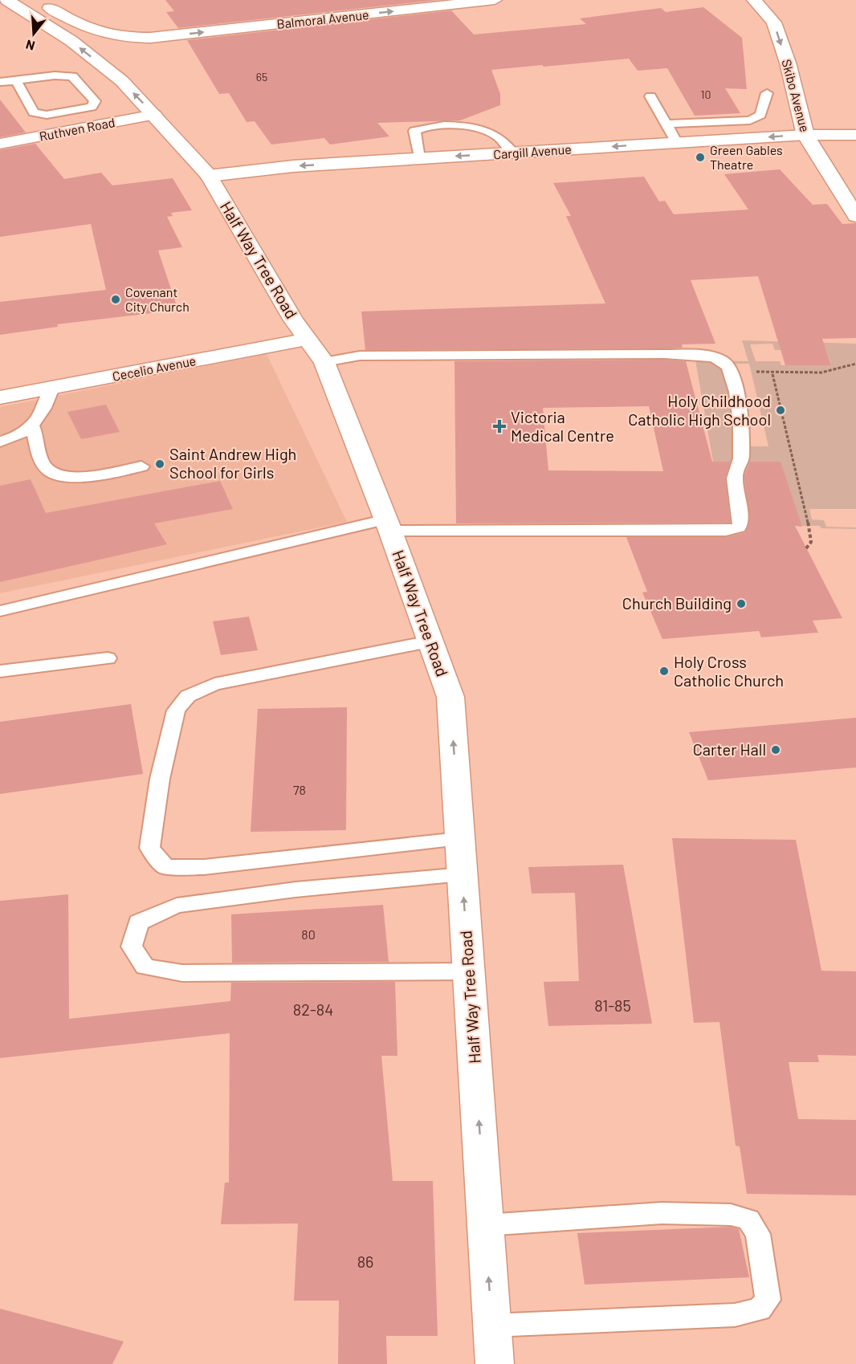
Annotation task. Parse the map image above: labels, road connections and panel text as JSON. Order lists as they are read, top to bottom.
{
  "streets": {
    "main road": [
      "Balmoral Avenue",
      "Skibo Avenue",
      "Ruthven Road",
      "Cargill Avenue",
      "Half Way Tree Road",
      "Cecelio Avenue"
    ]
  },
  "crossings": [
    ["Skibo Avenue", "Cargill Avenue"],
    ["Ruthven Road", "Half Way Tree Road"],
    ["Cargill Avenue", "Half Way Tree Road"],
    ["Half Way Tree Road", "Cecelio Avenue"]
  ],
  "one_way": [
    "Balmoral Avenue",
    "Skibo Avenue",
    "Cargill Avenue",
    "Half Way Tree Road"
  ],
  "places": {
    "other": [
      "Green Gables Theatre",
      "Covenant City Church",
      "Holy Childhood Catholic High School",
      "Saint Andrew High School for Girls",
      "Church Building",
      "Holy Cross Catholic Church",
      "Carter Hall"
    ],
    "health": ["Victoria Medical Centre"]
  },
  "house_numbers": [
    "65",
    "10",
    "78",
    "80",
    "81-85",
    "82-84",
    "86"
  ],
  "north": "bottom"
}
